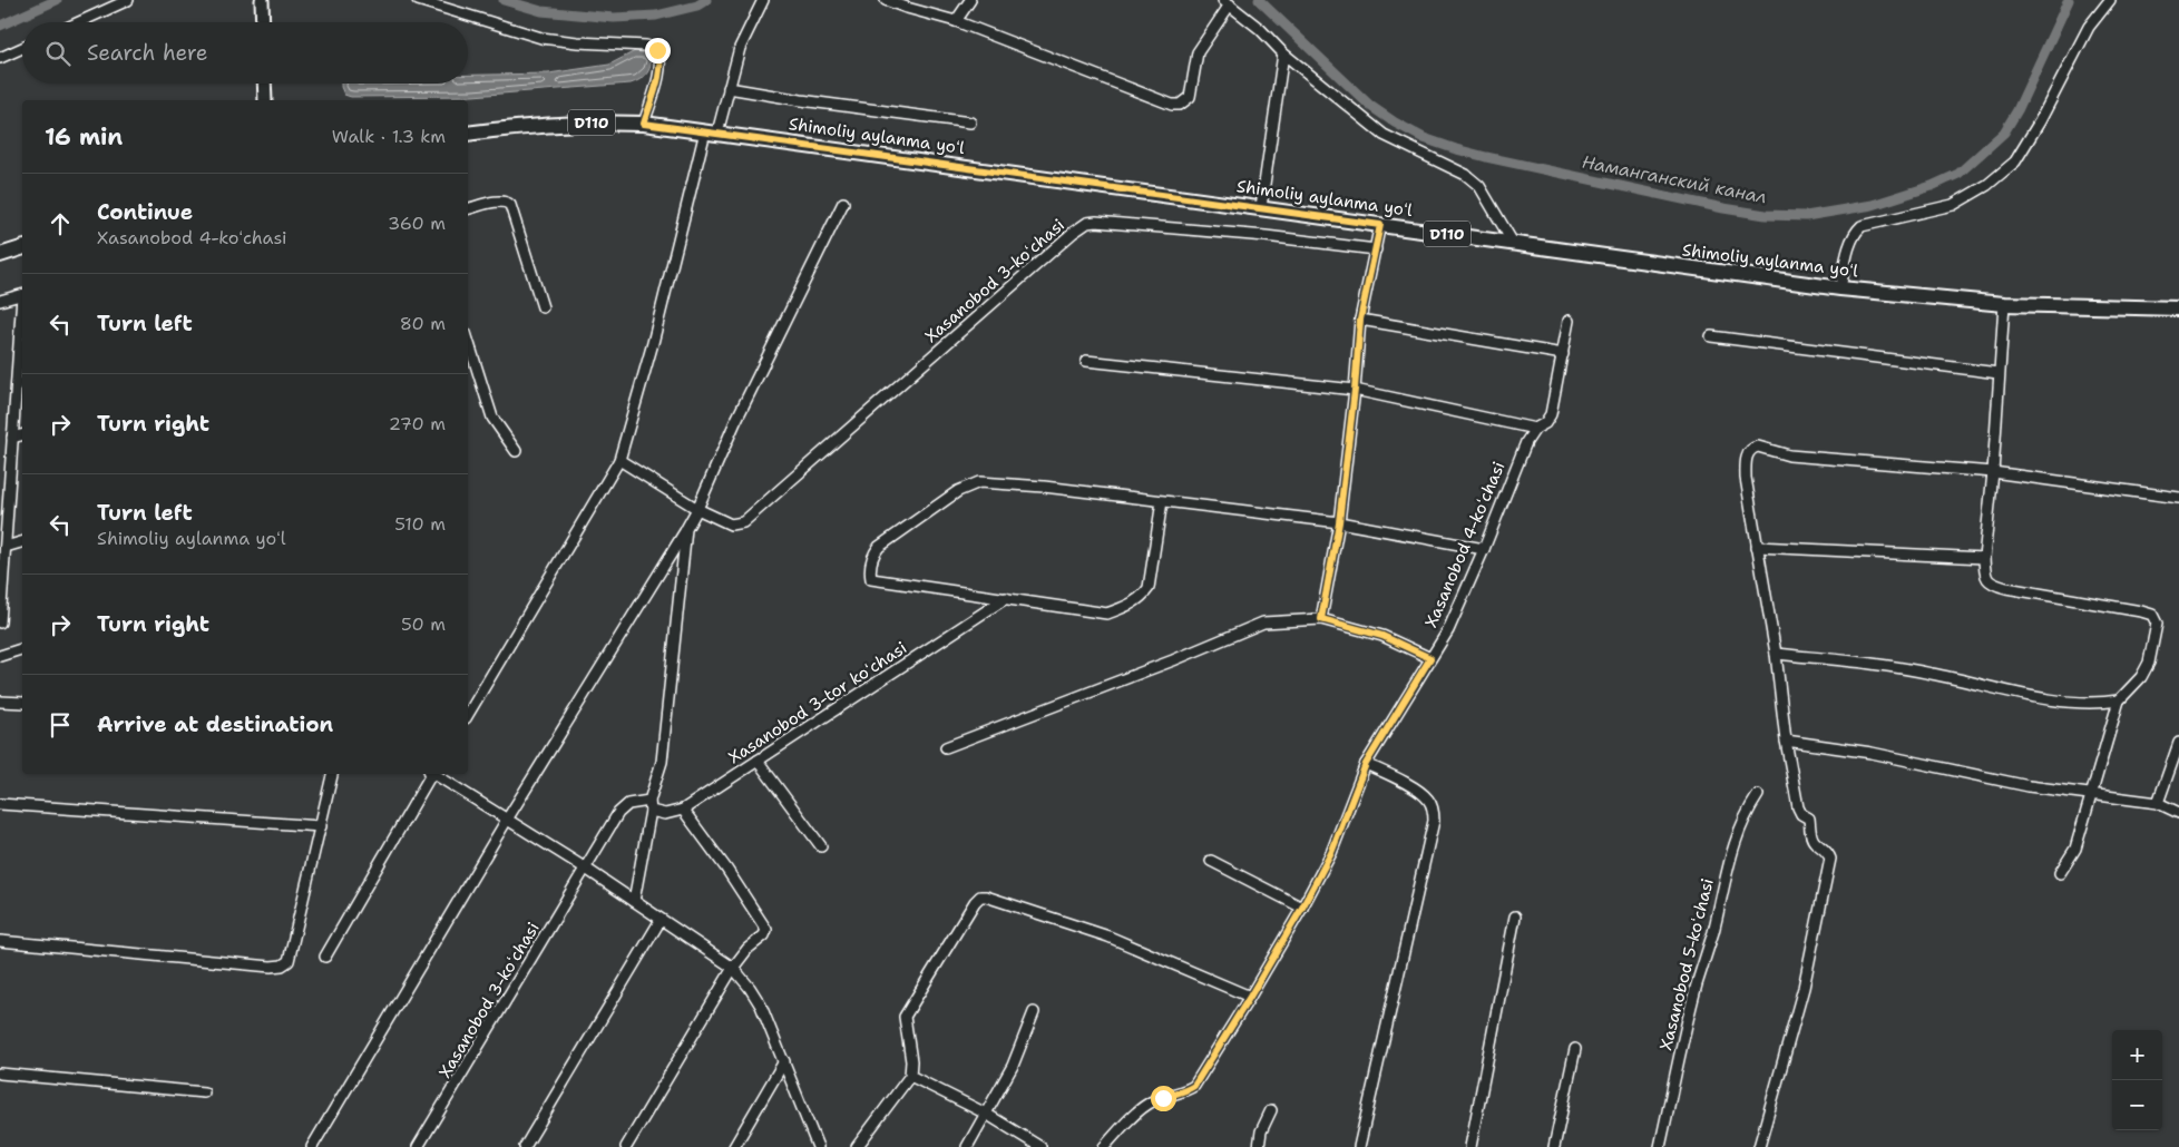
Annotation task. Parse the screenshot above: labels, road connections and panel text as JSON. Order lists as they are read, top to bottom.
{
  "streets": {
    "main road": ["D110", "Shimoliy aylanma yoʻl"],
    "street": [
      "Xasanobod 3-koʻchasi",
      "Xasanobod 4-koʻchasi",
      "Xasanobod 3-tor koʻchasi",
      "Xasanobod 5-koʻchasi"
    ]
  },
  "crossings": [
    ["Xasanobod 3-koʻchasi", "Xasanobod 3-tor koʻchasi"]
  ],
  "water": ["Наманганский канал"],
  "page": {
    "search": "Search here",
    "heading": ["16 min", "Walk · 1.3 km"],
    "list": [
      ["Continue", "Xasanobod 4-koʻchasi", "360 m"],
      ["Turn left", "80 m"],
      ["Turn right", "270 m"],
      ["Turn left", "Shimoliy aylanma yoʻl", "510 m"],
      ["Turn right", "50 m"],
      "Arrive at destination"
    ],
    "map_buttons": ["+", "−"]
  }
}
